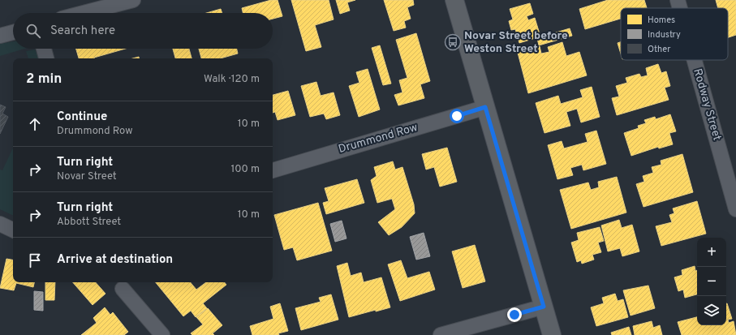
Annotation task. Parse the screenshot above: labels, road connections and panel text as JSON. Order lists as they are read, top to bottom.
{
  "streets": {
    "street": ["Rodway Street", "Drummond Row"]
  },
  "places": {
    "bus stop": ["Novar Street before Weston Street"]
  },
  "legend": ["Homes", "Industry", "Other"],
  "page": {
    "search": "Search here",
    "heading": ["2 min", "Walk · 120 m"],
    "list": [
      ["Continue", "Drummond Row", "10 m"],
      ["Turn right", "Novar Street", "100 m"],
      ["Turn right", "Abbott Street", "10 m"],
      "Arrive at destination"
    ],
    "map_buttons": ["+", "−"]
  }
}
